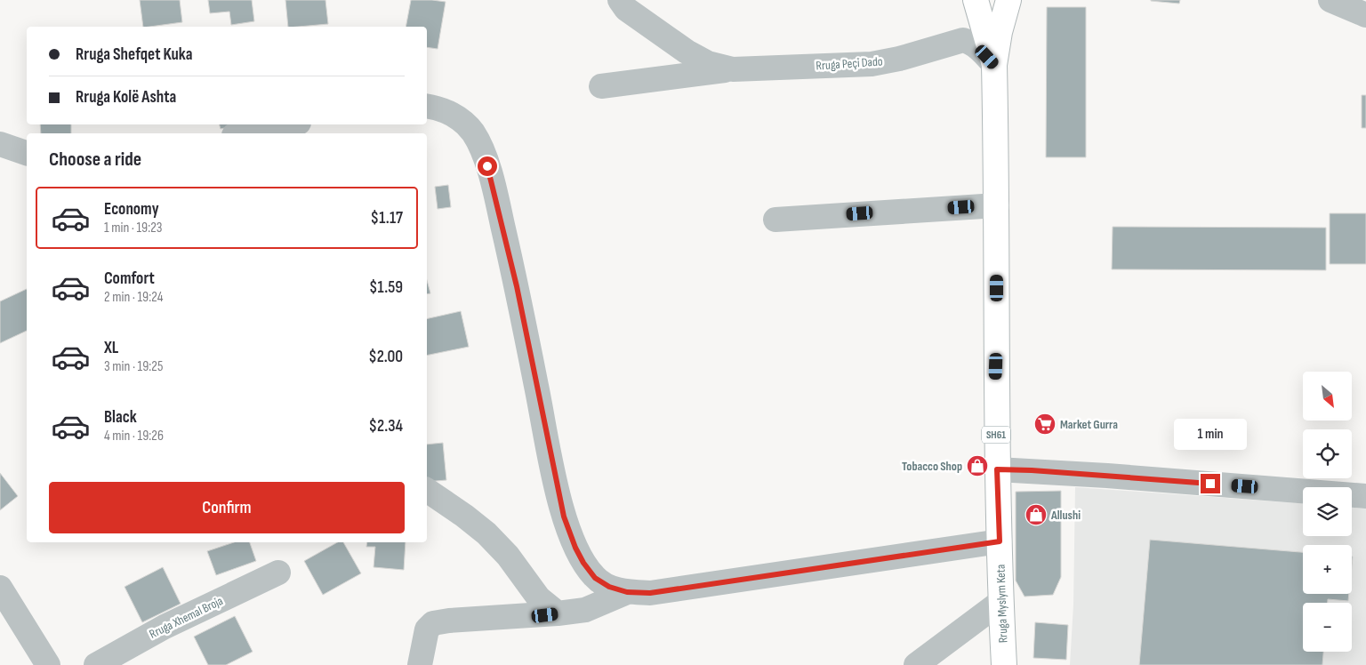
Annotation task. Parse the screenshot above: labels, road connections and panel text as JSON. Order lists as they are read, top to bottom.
{
  "streets": {
    "main road": ["SH61", "Rruga Myslym Keta"],
    "street": ["Rruga Peçi Dado", "Rruga Xhemal Broja"]
  },
  "crossings": [
    ["Rruga Peçi Dado", "Rruga Myslym Keta"]
  ],
  "places": {
    "supermarket": ["Market Gurra"],
    "shop": ["Tobacco Shop", "Allushi"]
  },
  "north": "bottom right",
  "page": {
    "banner": ["Rruga Shefqet Kuka", "Rruga Kolë Ashta"],
    "heading": "Choose a ride",
    "list": [
      {
        "name": "Economy",
        "note": "1 min · 19:23",
        "value": "$1.17"
      },
      {
        "name": "Comfort",
        "note": "2 min · 19:24",
        "value": "$1.59"
      },
      {
        "name": "XL",
        "note": "3 min · 19:25",
        "value": "$2.00"
      },
      {
        "name": "Black",
        "note": "4 min · 19:26",
        "value": "$2.34"
      }
    ],
    "map_buttons": ["+", "−"],
    "bubble": "1 min",
    "buttons": "Confirm"
  }
}
